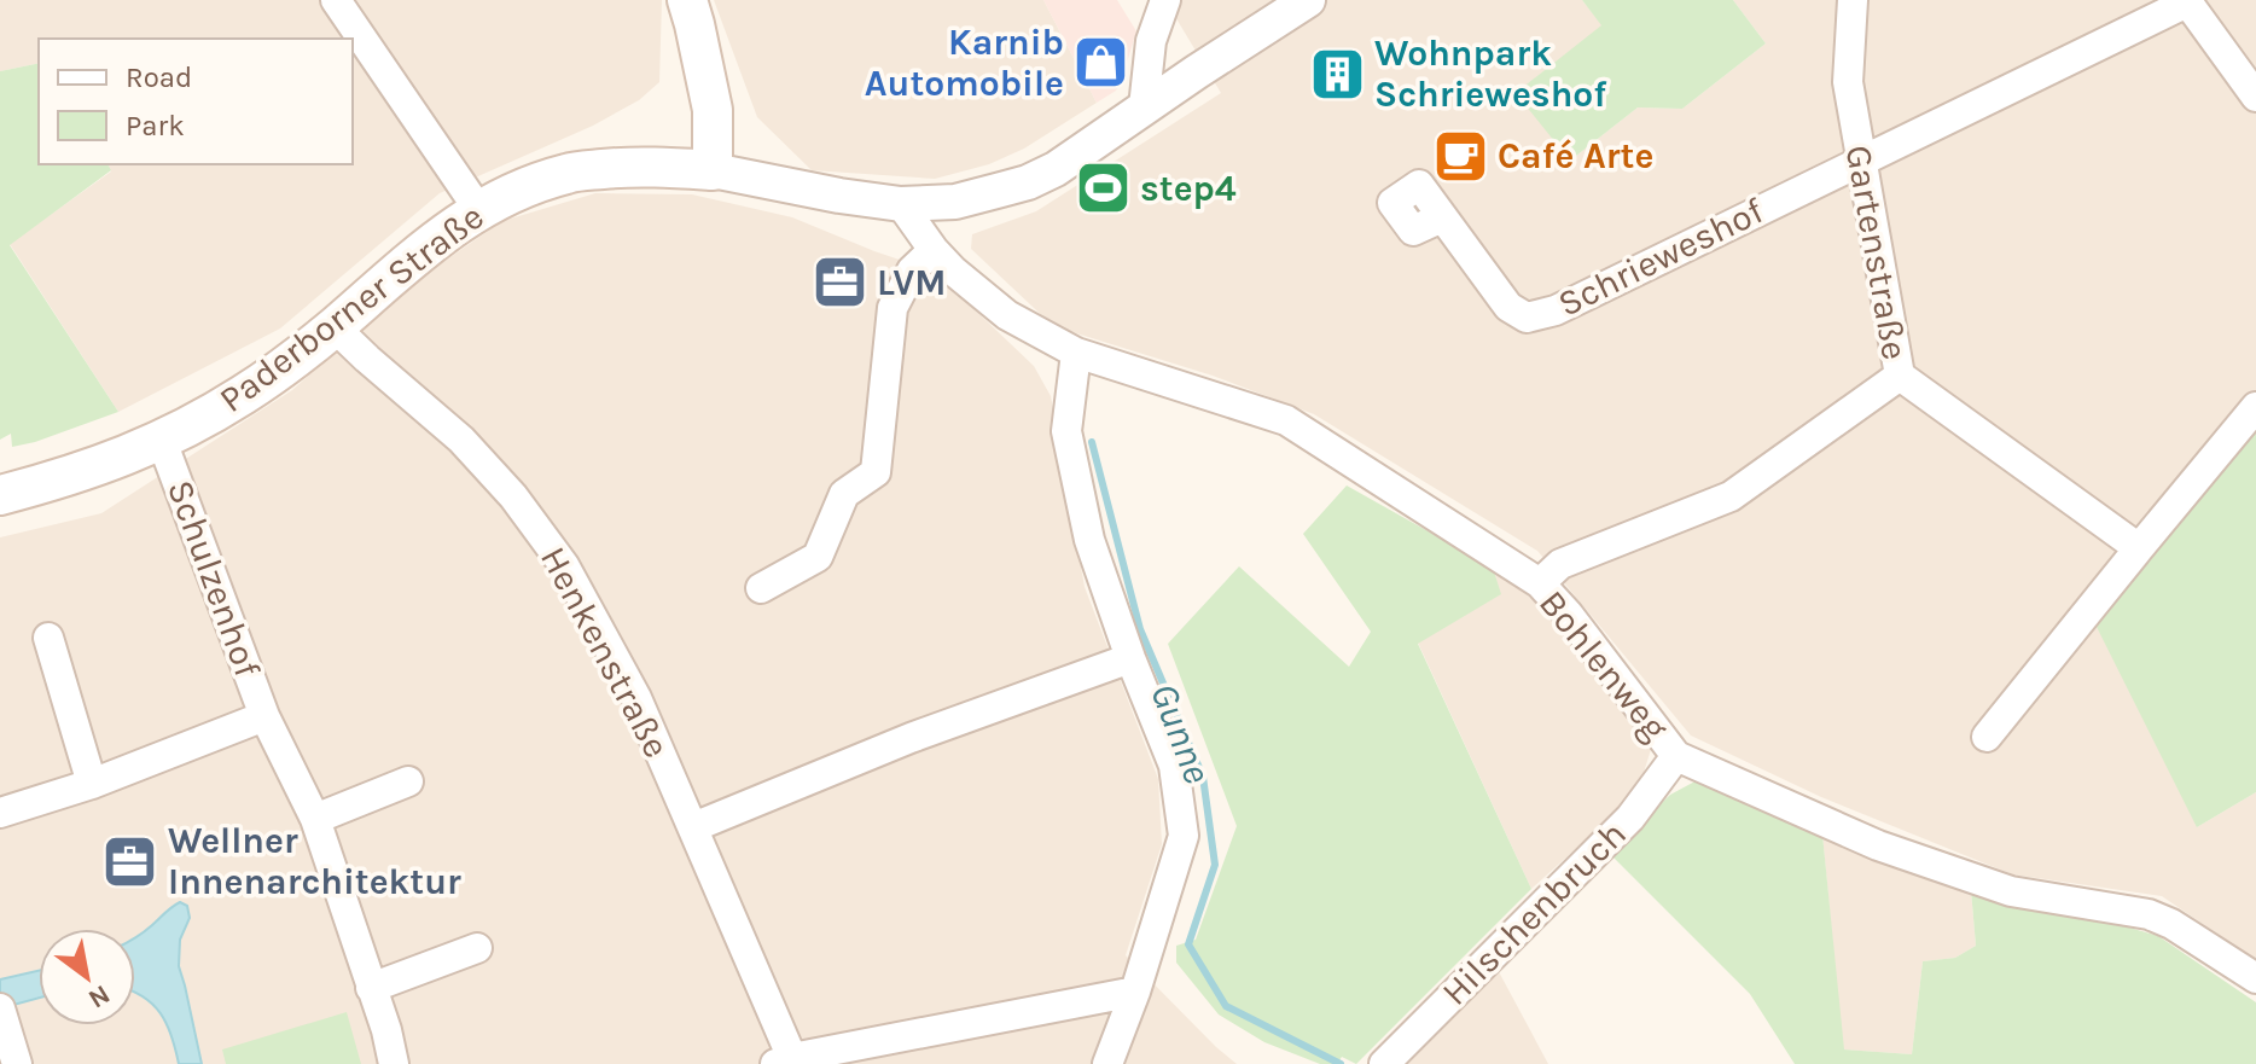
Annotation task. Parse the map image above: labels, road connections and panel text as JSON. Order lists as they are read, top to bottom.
{
  "streets": {
    "main road": ["Paderborner Straße"],
    "street": [
      "Gartenstraße",
      "Schrieweshof",
      "Schulzenhof",
      "Henkenstraße",
      "Bohlenweg",
      "Hilschenbruch"
    ]
  },
  "crossings": [
    ["Gartenstraße", "Schrieweshof"],
    ["Gartenstraße", "Bohlenweg"],
    ["Paderborner Straße", "Schulzenhof"],
    ["Paderborner Straße", "Henkenstraße"],
    ["Bohlenweg", "Hilschenbruch"]
  ],
  "water": ["Gunne"],
  "places": {
    "shop": ["Karnib Automobile"],
    "building": ["Wohnpark Schrieweshof"],
    "cafe": ["Café Arte"],
    "sports": ["step4"],
    "office": ["LVM", "Wellner Innenarchitektur"]
  },
  "legend": ["Road", "Park"],
  "north": "bottom right"
}
